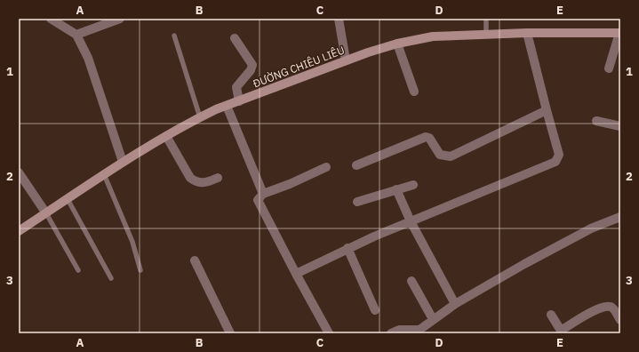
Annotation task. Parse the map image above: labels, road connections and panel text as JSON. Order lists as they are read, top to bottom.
{
  "streets": {
    "street": ["ĐƯỜNG CHIÊU LIÊU"]
  },
  "grid": {
    "columns": [
      "A",
      "B",
      "C",
      "D",
      "E"
    ],
    "rows": ["1", "2", "3"]
  }
}
